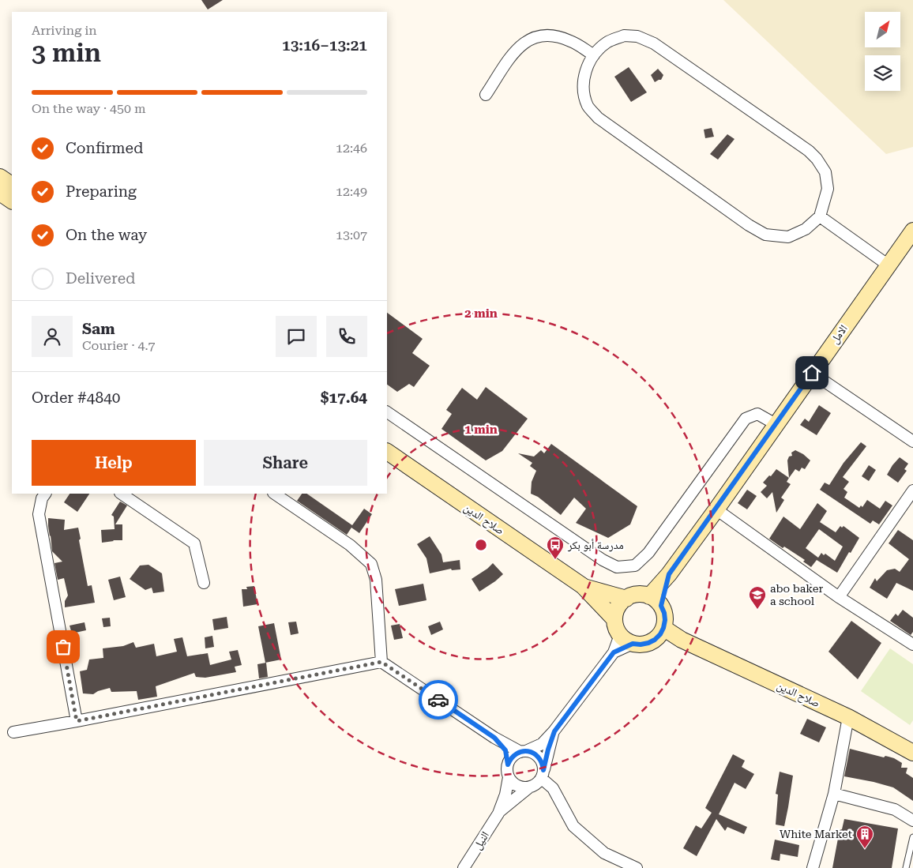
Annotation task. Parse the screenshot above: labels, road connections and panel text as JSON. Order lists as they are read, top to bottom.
{
  "streets": {
    "main road": ["الامل", "صلاح الدين"],
    "street": ["النيل"]
  },
  "crossings": [
    ["الامل", "صلاح الدين"]
  ],
  "places": {
    "bus stop": ["مدرسة أبو بكر"],
    "school or university": ["abo baker a school"],
    "building": ["White Market"]
  },
  "north": "top right",
  "page": {
    "heading": ["3 min", "Arriving in", "13:16–13:21"],
    "panel": [
      "Sam",
      "Courier · 4.7",
      "Order #4840",
      "$17.64"
    ],
    "bar": "On the way · 450 m",
    "list": [
      ["Confirmed", "12:46"],
      ["Preparing", "12:49"],
      ["On the way", "13:07"],
      "Delivered"
    ],
    "buttons": ["Help", "Share"]
  },
  "rings": ["2 min", "1 min"]
}
